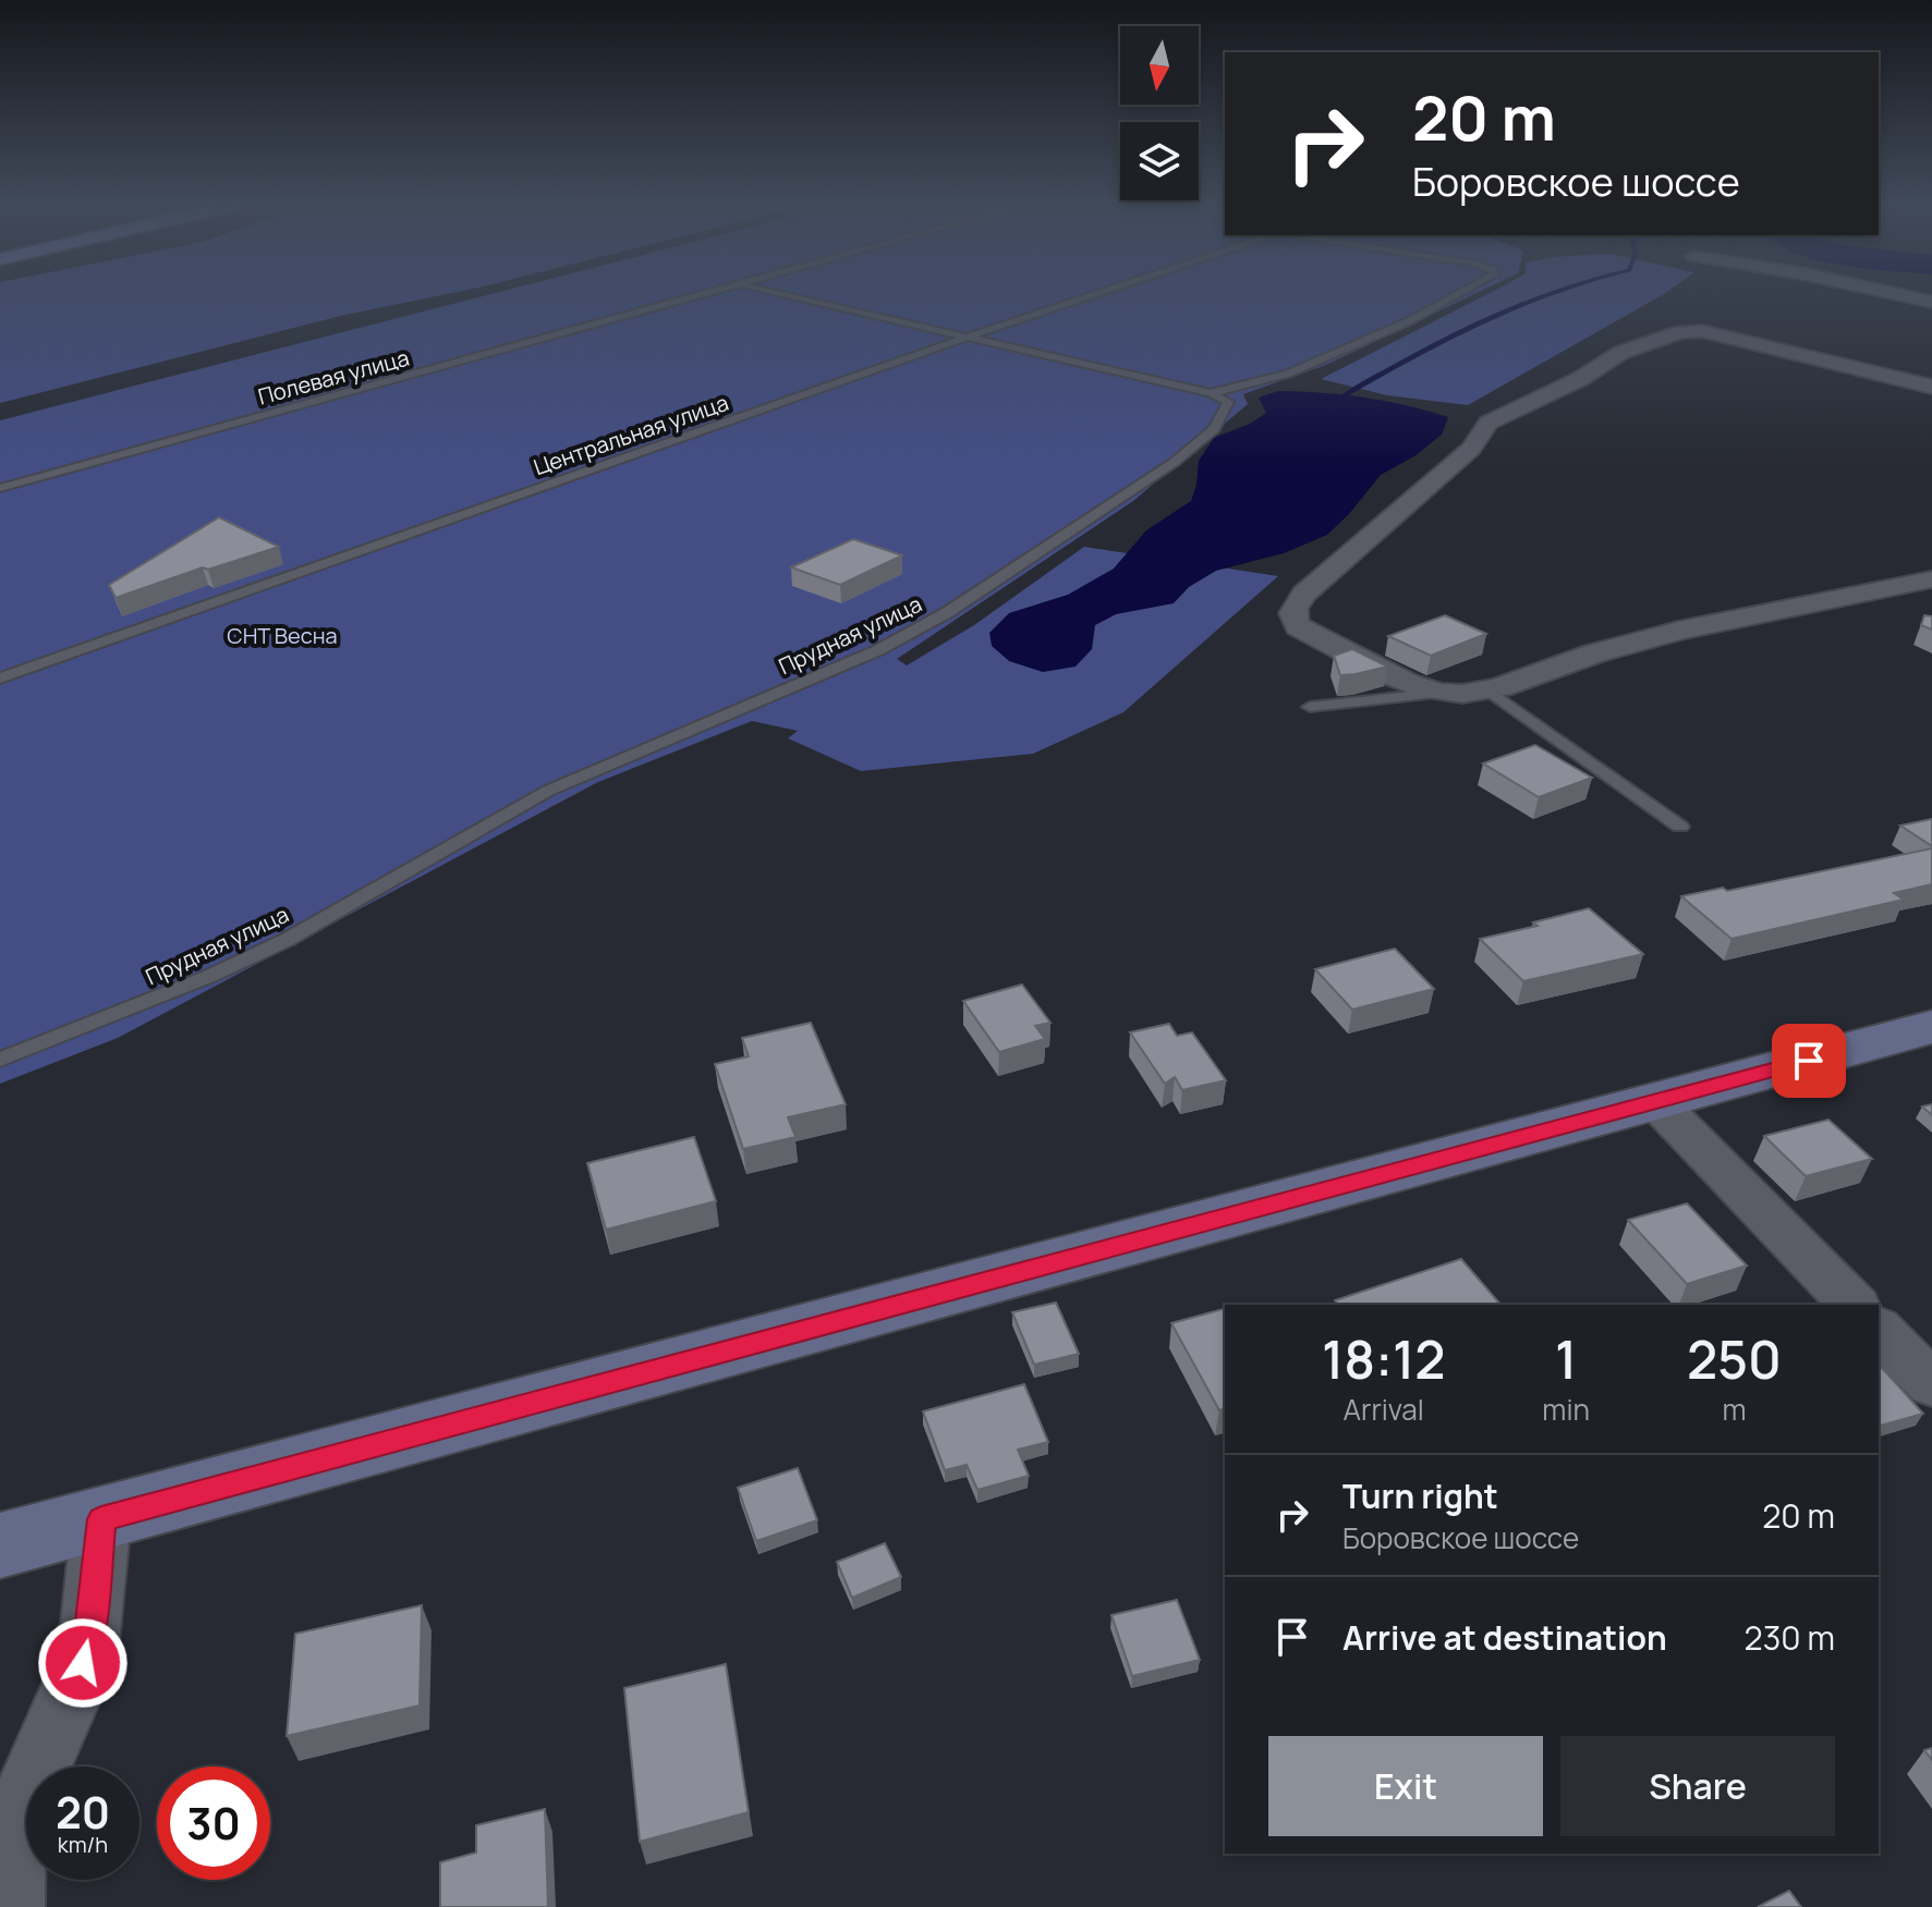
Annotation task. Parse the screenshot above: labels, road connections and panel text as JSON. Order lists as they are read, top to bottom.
{
  "streets": {
    "lane": ["Полевая улица", "Центральная улица", "Прудная улица"]
  },
  "parks": ["СНТ Весна"],
  "north": "bottom",
  "page": {
    "turn": ["20 m", "Боровское шоссе"],
    "eta": [
      "18:12",
      "Arrival",
      "1",
      "min",
      "250",
      "m"
    ],
    "list": [
      {
        "name": "Turn right",
        "note": "Боровское шоссе",
        "value": "20 m"
      },
      {
        "name": "Arrive at destination",
        "value": "230 m"
      }
    ],
    "buttons": ["Exit", "Share"],
    "speed": "20 km/h",
    "limit": "30"
  }
}
